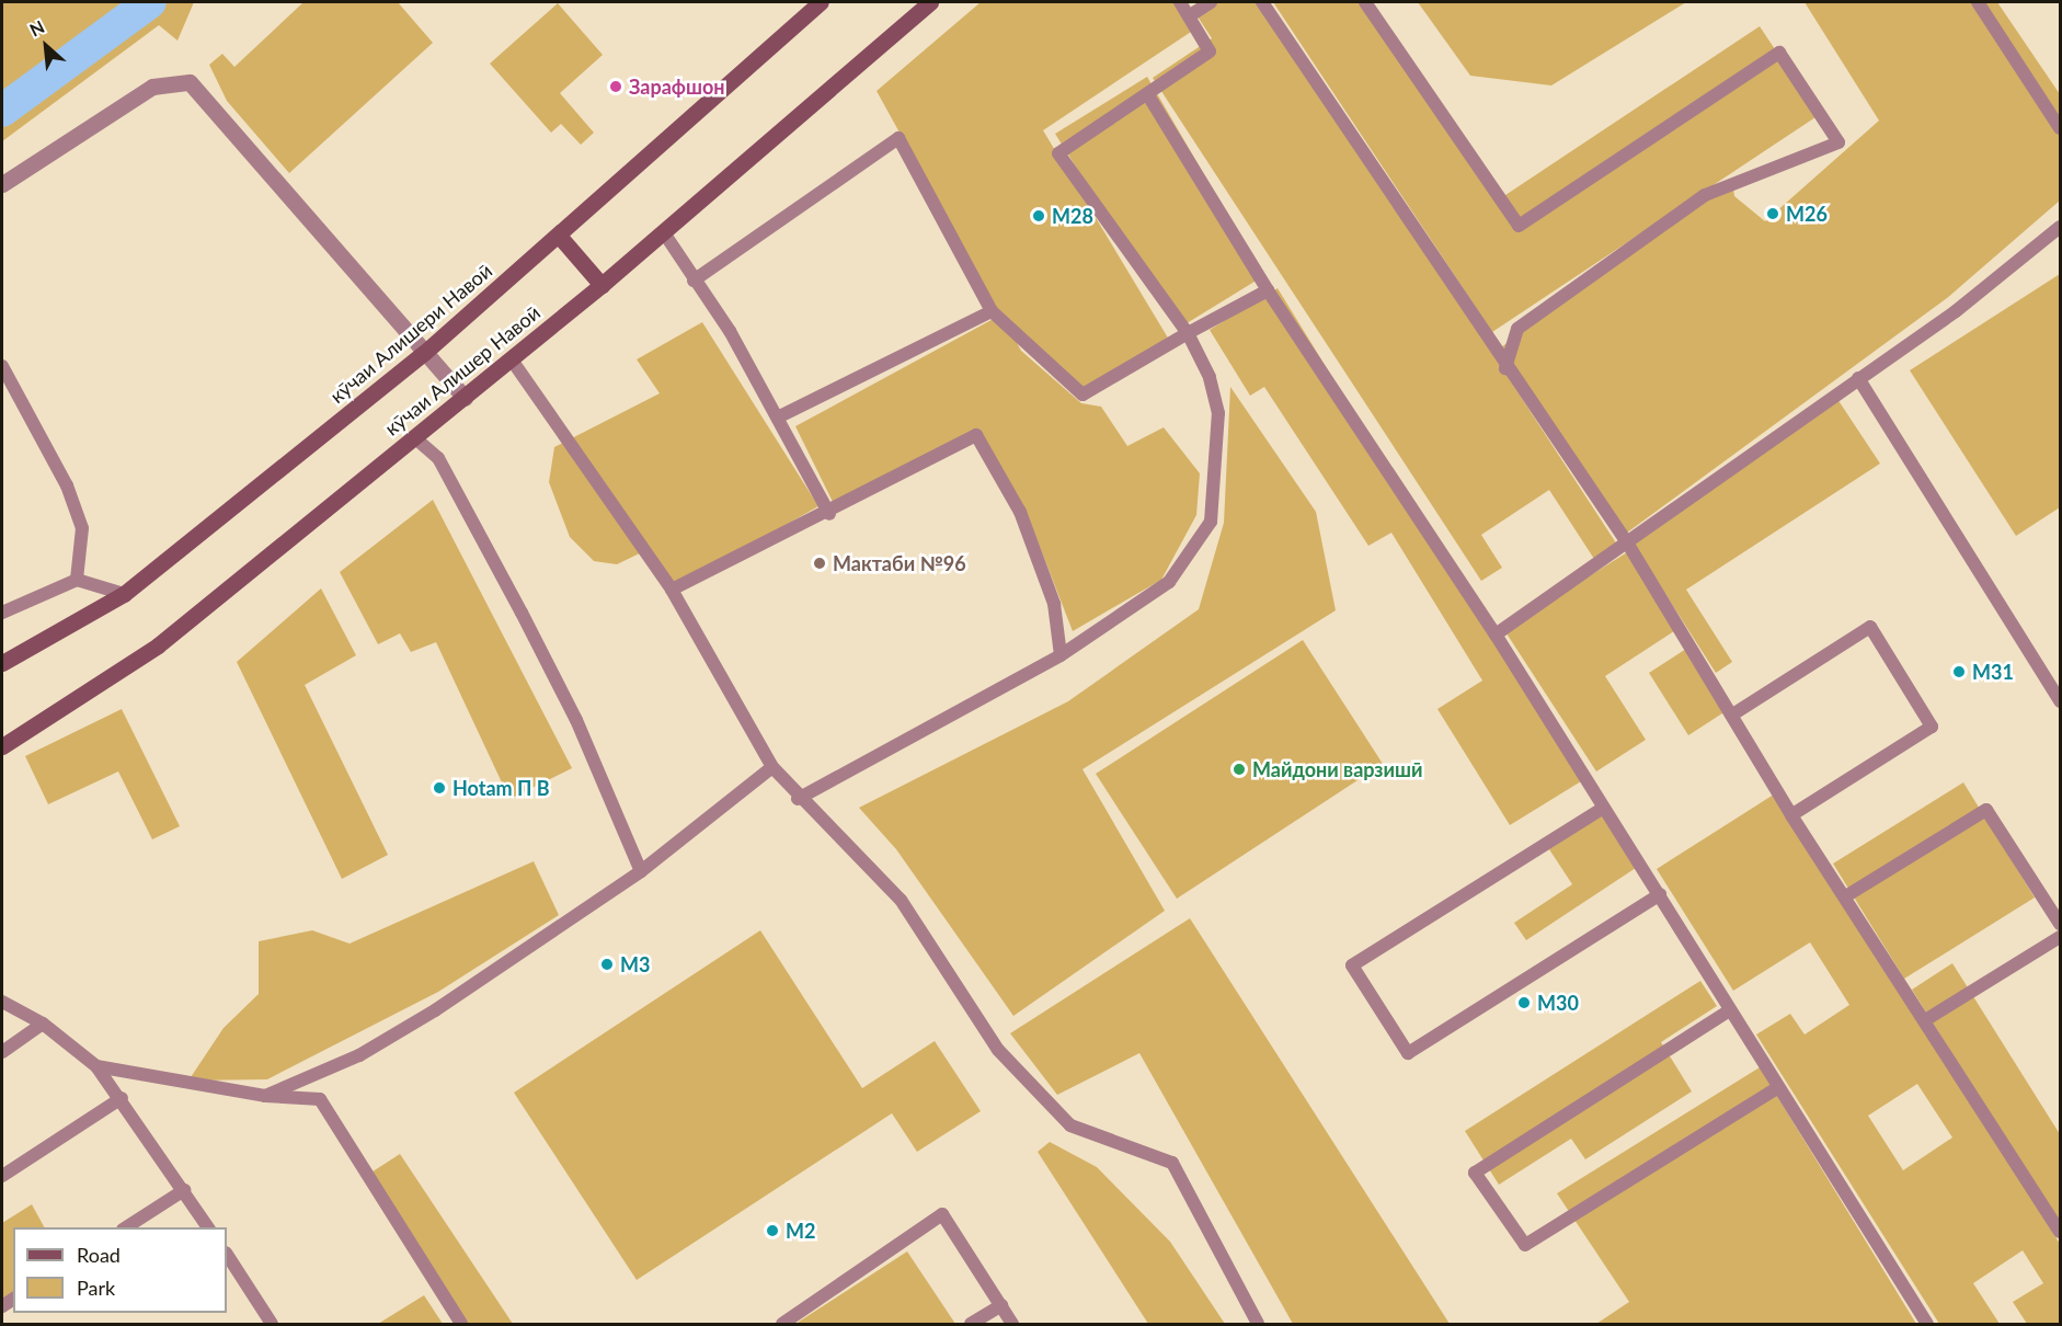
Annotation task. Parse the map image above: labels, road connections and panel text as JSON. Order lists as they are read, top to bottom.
{
  "streets": {
    "street": ["кӯчаи Алишери Навоӣ", "кӯчаи Алишер Навоӣ"]
  },
  "places": [
    "Зарафшон",
    "М26",
    "М28",
    "Мактаби №96",
    "М31",
    "Майдони варзишӣ",
    "Hotam П В",
    "М3",
    "М30",
    "М2"
  ],
  "legend": ["Road", "Park"],
  "north": "top left"
}
